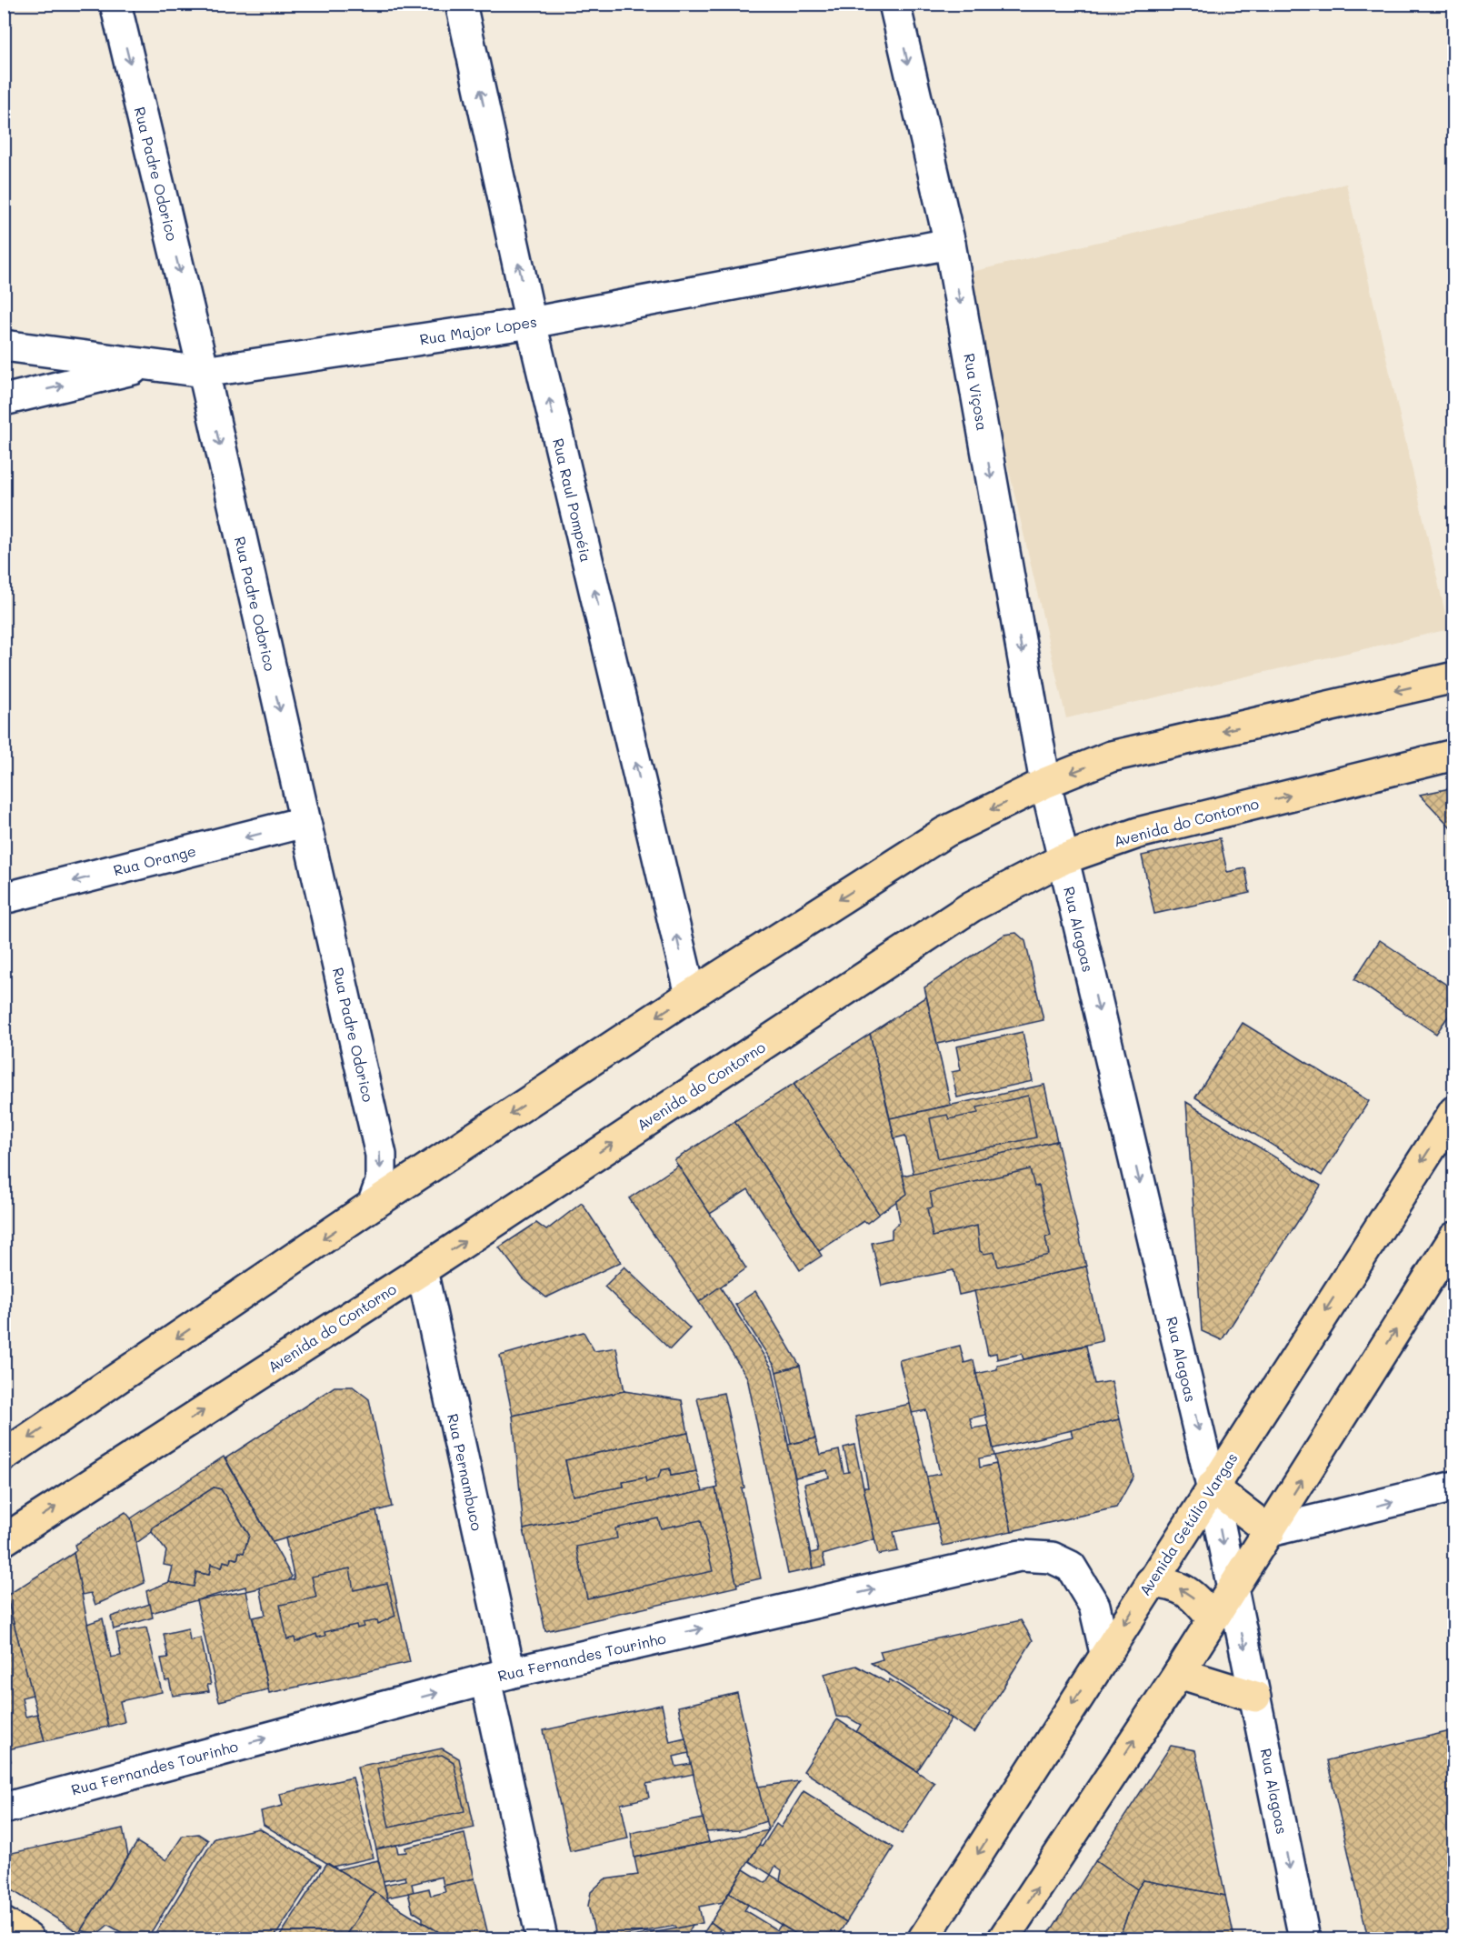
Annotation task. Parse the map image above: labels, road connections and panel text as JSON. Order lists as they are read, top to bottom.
{
  "streets": {
    "main road": ["Avenida do Contorno", "Avenida Getúlio Vargas"],
    "street": [
      "Rua Padre Odorico",
      "Rua Major Lopes",
      "Rua Viçosa",
      "Rua Raul Pompéia",
      "Rua Orange",
      "Rua Alagoas",
      "Rua Pernambuco",
      "Rua Fernandes Tourinho"
    ]
  },
  "crossings": [
    ["Rua Padre Odorico", "Rua Major Lopes"],
    ["Rua Padre Odorico", "Rua Orange"],
    ["Rua Major Lopes", "Rua Viçosa"],
    ["Rua Major Lopes", "Rua Raul Pompéia"],
    ["Rua Viçosa", "Rua Alagoas"],
    ["Avenida do Contorno", "Rua Alagoas"],
    ["Avenida do Contorno", "Rua Pernambuco"],
    ["Rua Alagoas", "Avenida Getúlio Vargas"],
    ["Rua Pernambuco", "Rua Fernandes Tourinho"],
    ["Avenida Getúlio Vargas", "Rua Fernandes Tourinho"]
  ],
  "one_way": [
    "Rua Padre Odorico",
    "Rua Viçosa",
    "Rua Raul Pompéia",
    "Rua Orange",
    "Rua Alagoas",
    "Rua Fernandes Tourinho"
  ]
}
